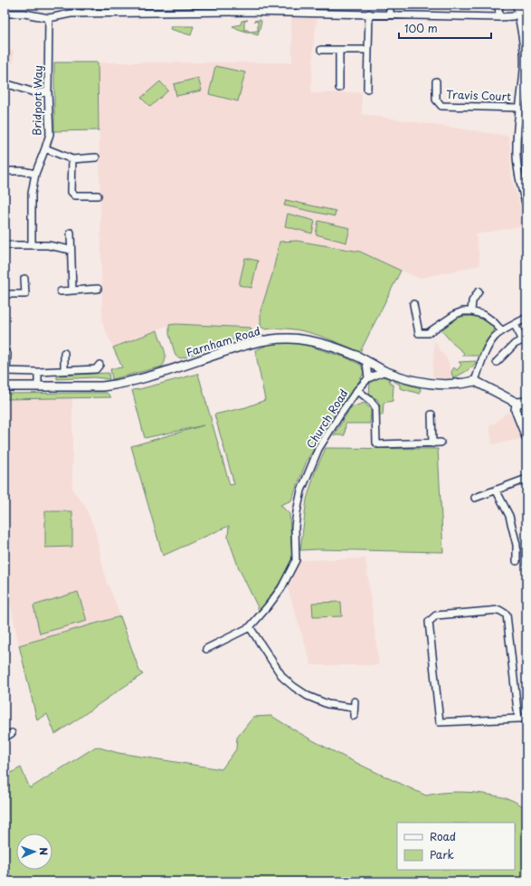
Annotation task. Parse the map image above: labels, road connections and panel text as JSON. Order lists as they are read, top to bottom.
{
  "streets": {
    "main road": ["Farnham Road"],
    "street": ["Travis Court", "Bridport Way", "Church Road"]
  },
  "crossings": [
    ["Farnham Road", "Church Road"]
  ],
  "legend": ["Road", "Park"],
  "scale_bar": "100 m",
  "north": "right"
}
